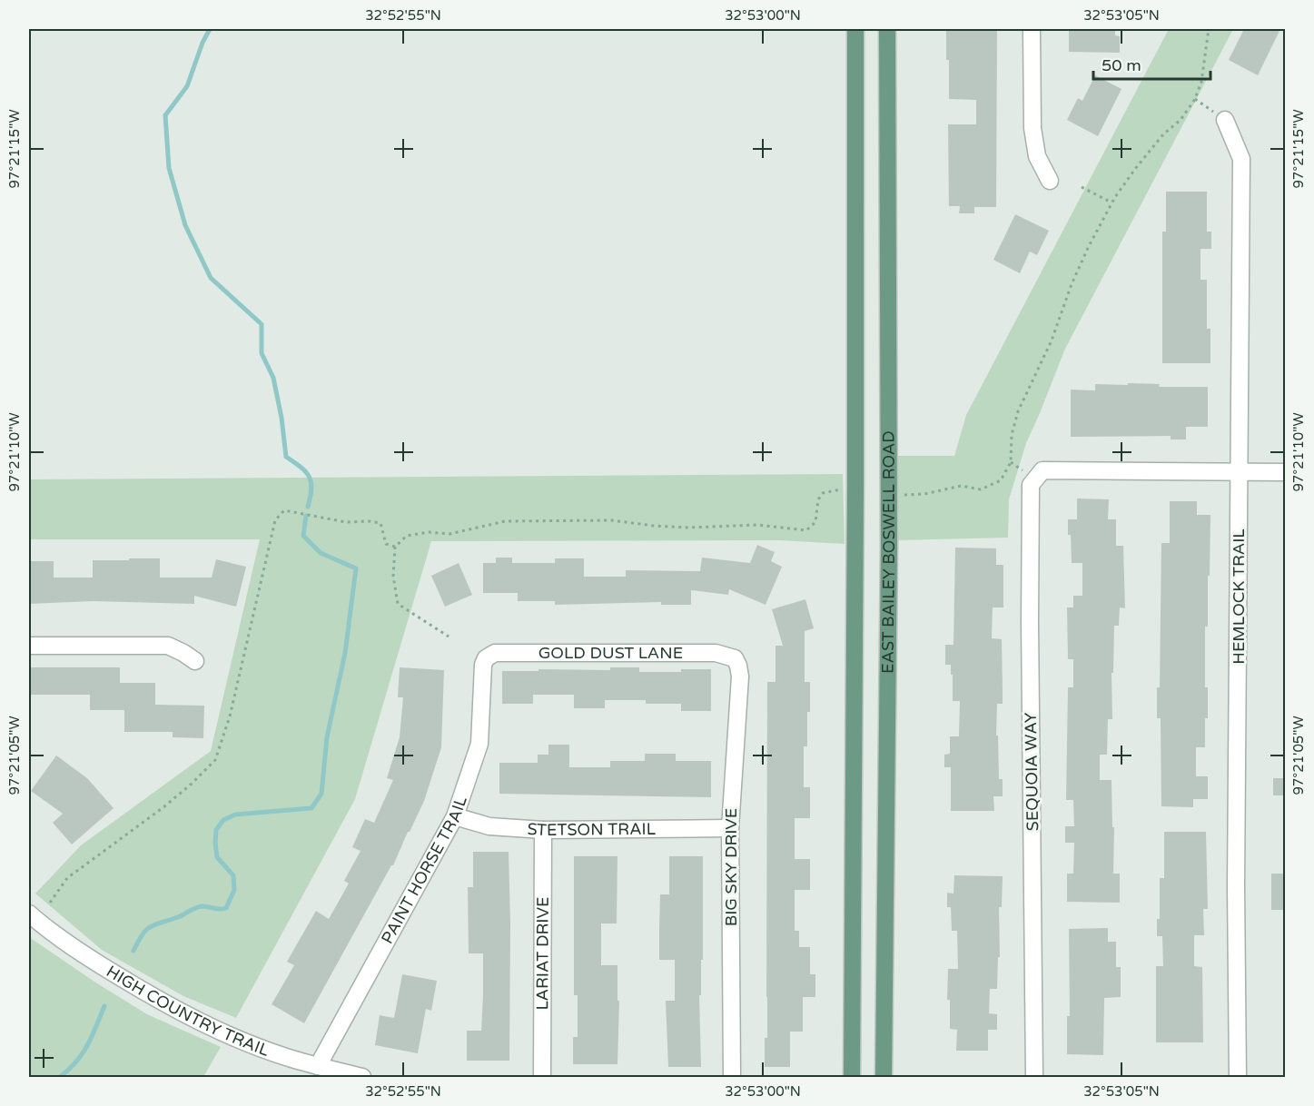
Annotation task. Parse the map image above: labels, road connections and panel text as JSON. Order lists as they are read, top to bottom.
{
  "streets": {
    "main road": ["EAST BAILEY BOSWELL ROAD"],
    "street": [
      "HEMLOCK TRAIL",
      "GOLD DUST LANE",
      "SEQUOIA WAY",
      "STETSON TRAIL",
      "BIG SKY DRIVE",
      "PAINT HORSE TRAIL",
      "LARIAT DRIVE",
      "HIGH COUNTRY TRAIL"
    ]
  },
  "crossings": [
    ["HEMLOCK TRAIL", "SEQUOIA WAY"],
    ["GOLD DUST LANE", "BIG SKY DRIVE"],
    ["GOLD DUST LANE", "PAINT HORSE TRAIL"],
    ["STETSON TRAIL", "BIG SKY DRIVE"],
    ["STETSON TRAIL", "PAINT HORSE TRAIL"],
    ["STETSON TRAIL", "LARIAT DRIVE"],
    ["PAINT HORSE TRAIL", "HIGH COUNTRY TRAIL"]
  ],
  "scale_bar": "50 m",
  "coordinates": [
    "32°52'55\"N",
    "32°53'00\"N",
    "32°53'05\"N",
    "97°21'15\"W",
    "97°21'10\"W",
    "97°21'05\"W"
  ]
}
